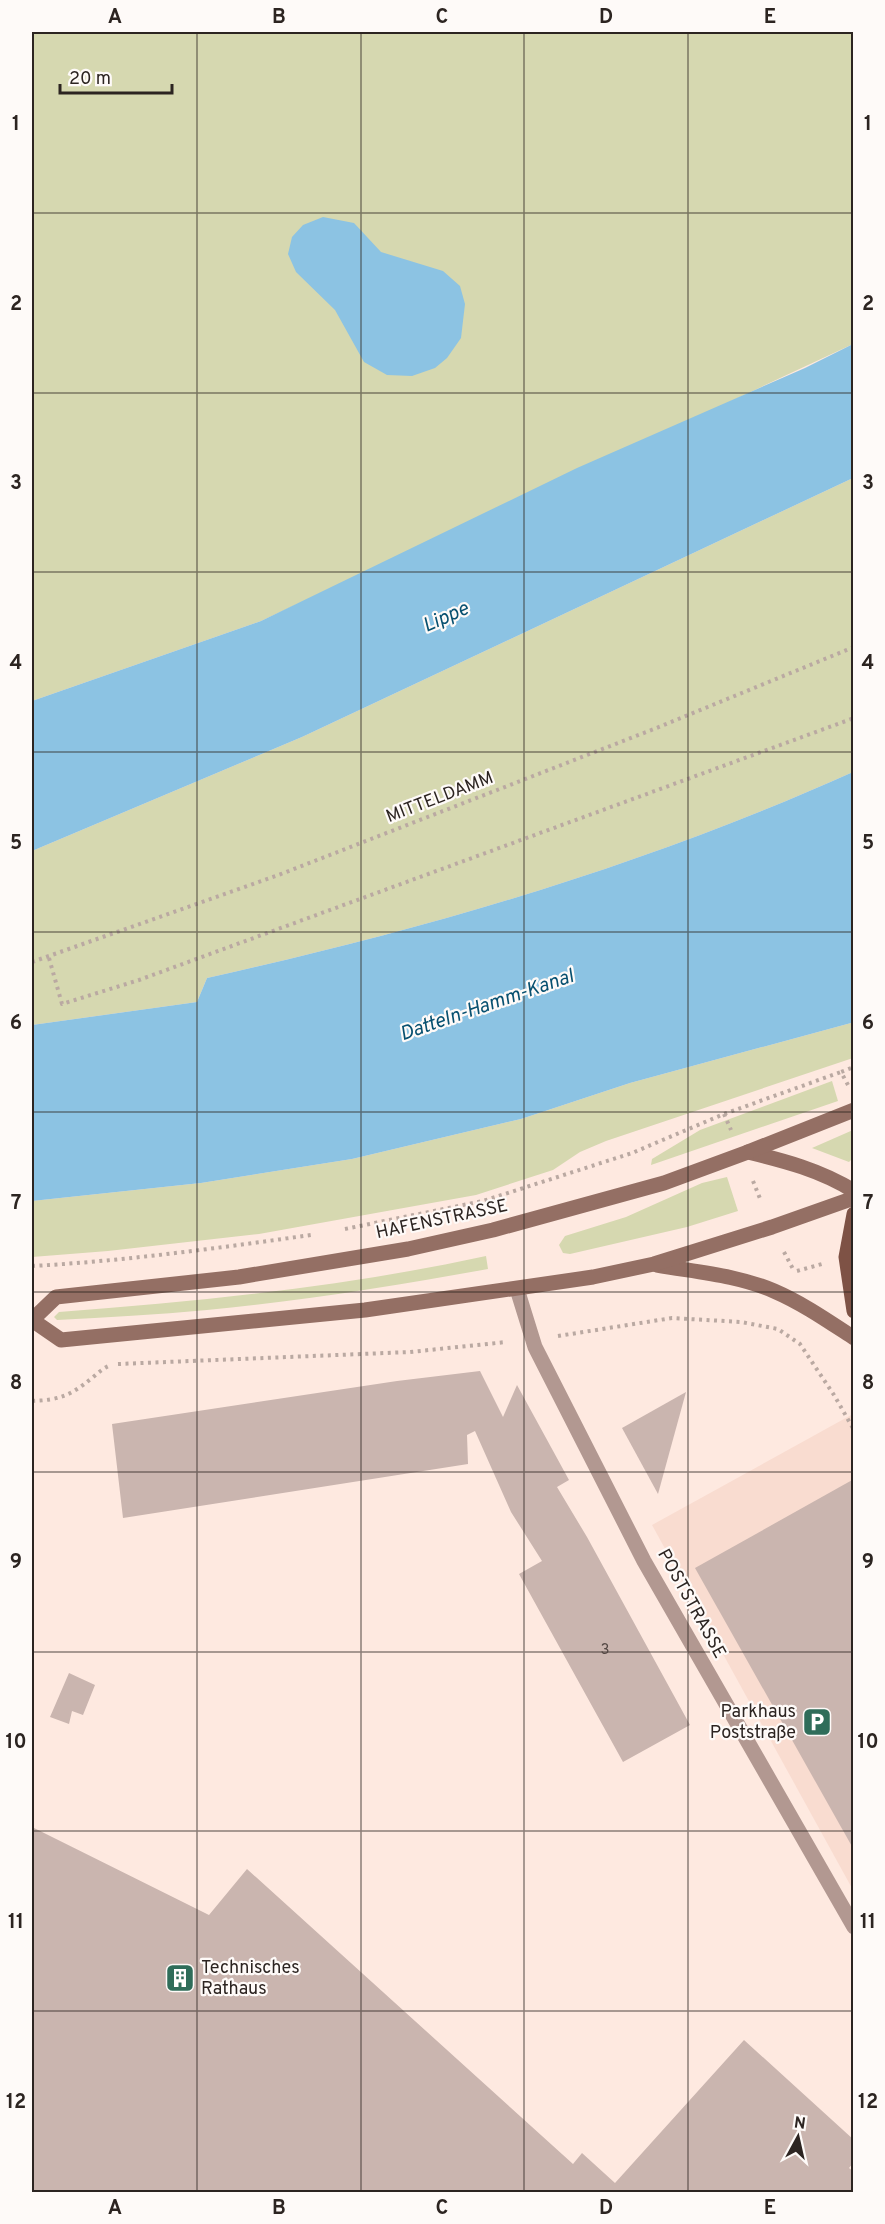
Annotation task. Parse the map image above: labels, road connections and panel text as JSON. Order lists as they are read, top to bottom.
{
  "streets": {
    "main road": ["HAFENSTRASSE"],
    "street": ["POSTSTRASSE"],
    "path": ["MITTELDAMM"]
  },
  "crossings": [
    ["HAFENSTRASSE", "POSTSTRASSE"]
  ],
  "water": ["Lippe", "Datteln-Hamm-Kanal"],
  "places": {
    "parking": ["Parkhaus Poststraße"],
    "building": ["Technisches Rathaus"]
  },
  "house_numbers": ["3"],
  "scale_bar": "20 m",
  "north": "top",
  "grid": {
    "columns": [
      "A",
      "B",
      "C",
      "D",
      "E"
    ],
    "rows": [
      "1",
      "2",
      "3",
      "4",
      "5",
      "6",
      "7",
      "8",
      "9",
      "10",
      "11",
      "12"
    ]
  }
}
